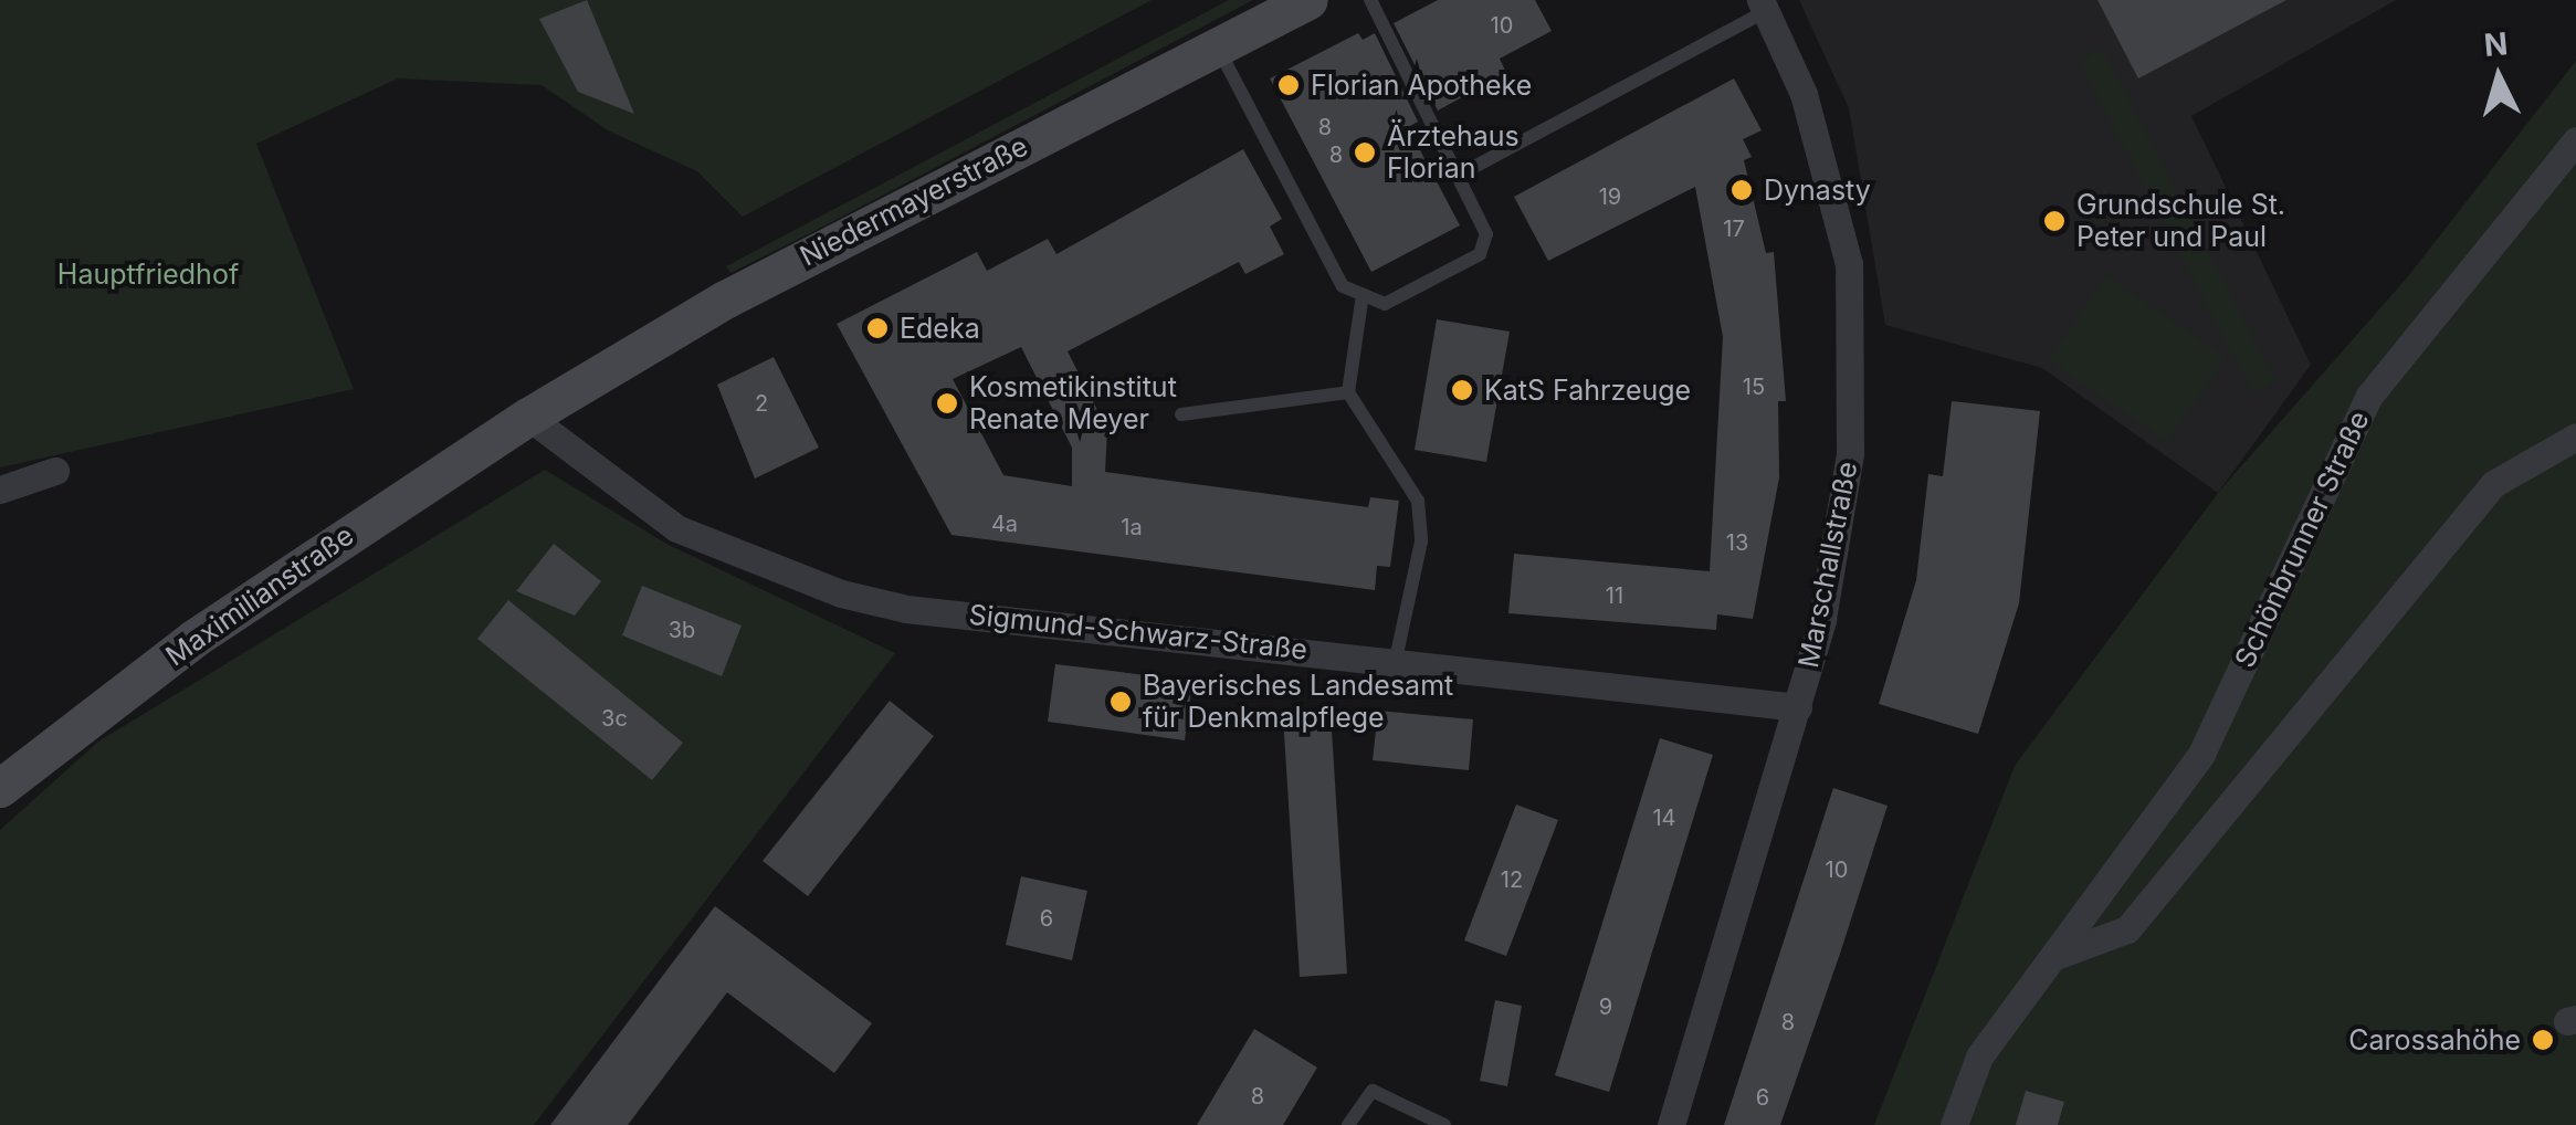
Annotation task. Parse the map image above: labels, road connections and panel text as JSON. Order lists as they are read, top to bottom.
{
  "streets": {
    "main road": ["Niedermayerstraße", "Maximilianstraße"],
    "street": ["Schönbrunner Straße", "Marschallstraße", "Sigmund-Schwarz-Straße"]
  },
  "crossings": [
    ["Niedermayerstraße", "Maximilianstraße"],
    ["Niedermayerstraße", "Sigmund-Schwarz-Straße"],
    ["Marschallstraße", "Sigmund-Schwarz-Straße"],
    ["Maximilianstraße", "Sigmund-Schwarz-Straße"]
  ],
  "parks": ["Hauptfriedhof"],
  "places": [
    "Florian Apotheke",
    "Ärztehaus Florian",
    "Dynasty",
    "Grundschule St. Peter und Paul",
    "Edeka",
    "KatS Fahrzeuge",
    "Kosmetikinstitut Renate Meyer",
    "Bayerisches Landesamt für Denkmalpflege",
    "Carossahöhe"
  ],
  "house_numbers": [
    "10",
    "8",
    "8",
    "19",
    "17",
    "15",
    "2",
    "4a",
    "1a",
    "13",
    "11",
    "3b",
    "3c",
    "14",
    "10",
    "12",
    "6",
    "9",
    "8",
    "8",
    "6"
  ],
  "north": "top"
}
